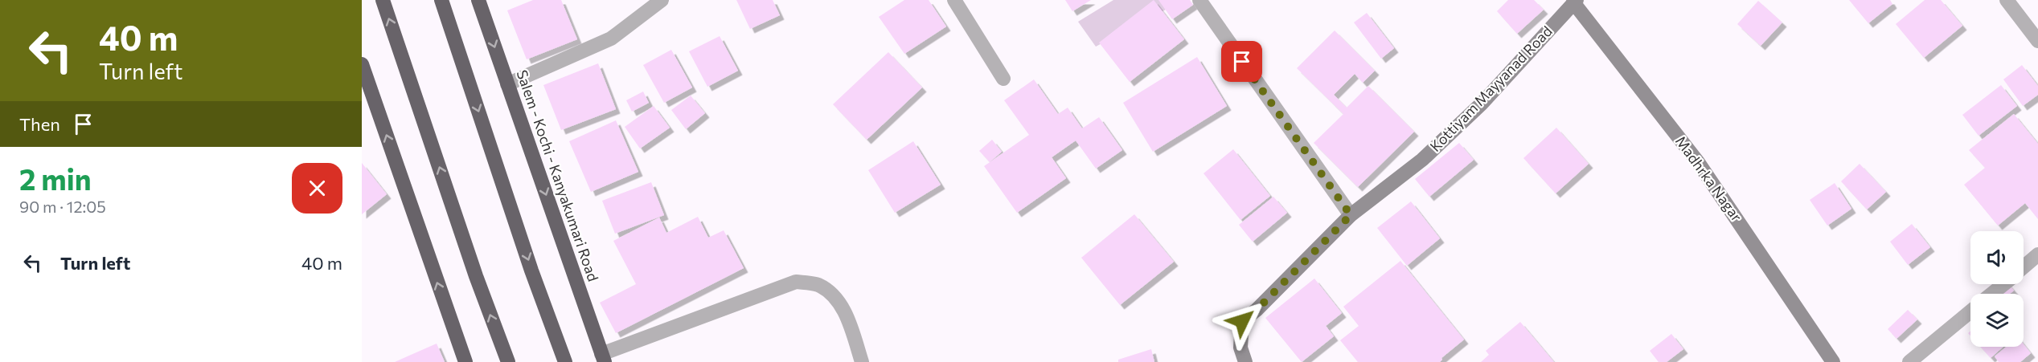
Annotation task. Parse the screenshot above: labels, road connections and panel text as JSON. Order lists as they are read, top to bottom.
{
  "streets": {
    "highway": ["Salem - Kochi - Kanyakumari Road"],
    "street": ["Kottiyam Mayyanad Road", "Madhrka Nagar"]
  },
  "crossings": [
    ["Kottiyam Mayyanad Road", "Madhrka Nagar"]
  ],
  "page": {
    "turn": ["40 m", "Turn left"],
    "then": "Then",
    "heading": ["2 min", "90 m · 12:05"],
    "list": [
      {
        "name": "Turn left",
        "value": "40 m"
      }
    ]
  }
}
